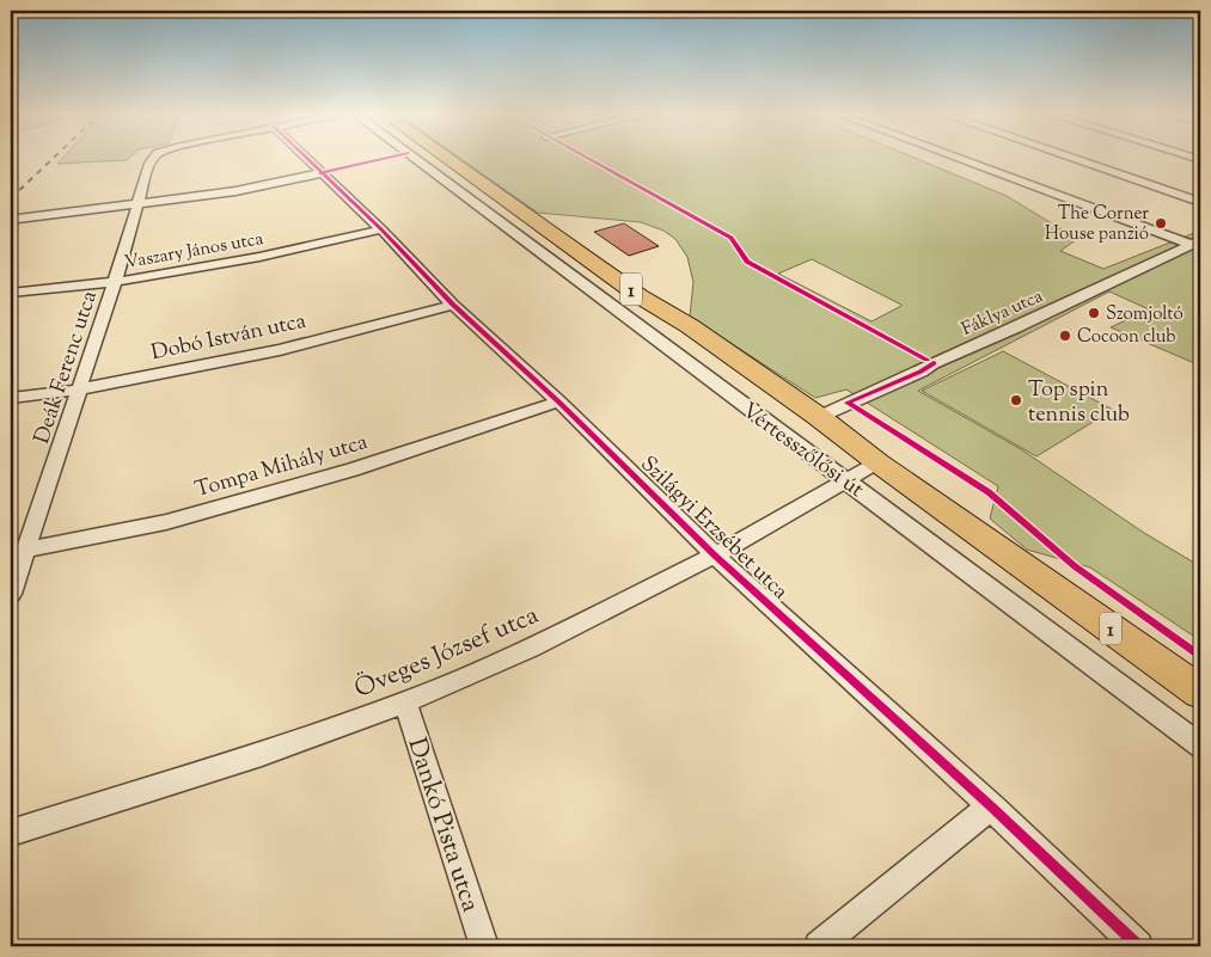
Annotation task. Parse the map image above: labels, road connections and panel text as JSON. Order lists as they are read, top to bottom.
{
  "streets": {
    "main road": ["1", "Vértesszőlősi út"],
    "street": [
      "Vaszary János utca",
      "Fáklya utca",
      "Dobó István utca",
      "Deák Ferenc utca",
      "Tompa Mihály utca",
      "Szilágyi Erzsébet utca",
      "Öveges József utca",
      "Dankó Pista utca"
    ]
  },
  "crossings": [
    ["Vaszary János utca", "Deák Ferenc utca"],
    ["Vaszary János utca", "Szilágyi Erzsébet utca"],
    ["Fáklya utca", "Vértesszőlősi út"],
    ["Dobó István utca", "Deák Ferenc utca"],
    ["Dobó István utca", "Szilágyi Erzsébet utca"],
    ["Deák Ferenc utca", "Tompa Mihály utca"],
    ["Vértesszőlősi út", "Öveges József utca"],
    ["Tompa Mihály utca", "Szilágyi Erzsébet utca"],
    ["Szilágyi Erzsébet utca", "Öveges József utca"],
    ["Öveges József utca", "Dankó Pista utca"]
  ],
  "places": [
    "The Corner House panzió",
    "Szomjoltó",
    "Cocoon club",
    "Top spin tennis club"
  ]
}
